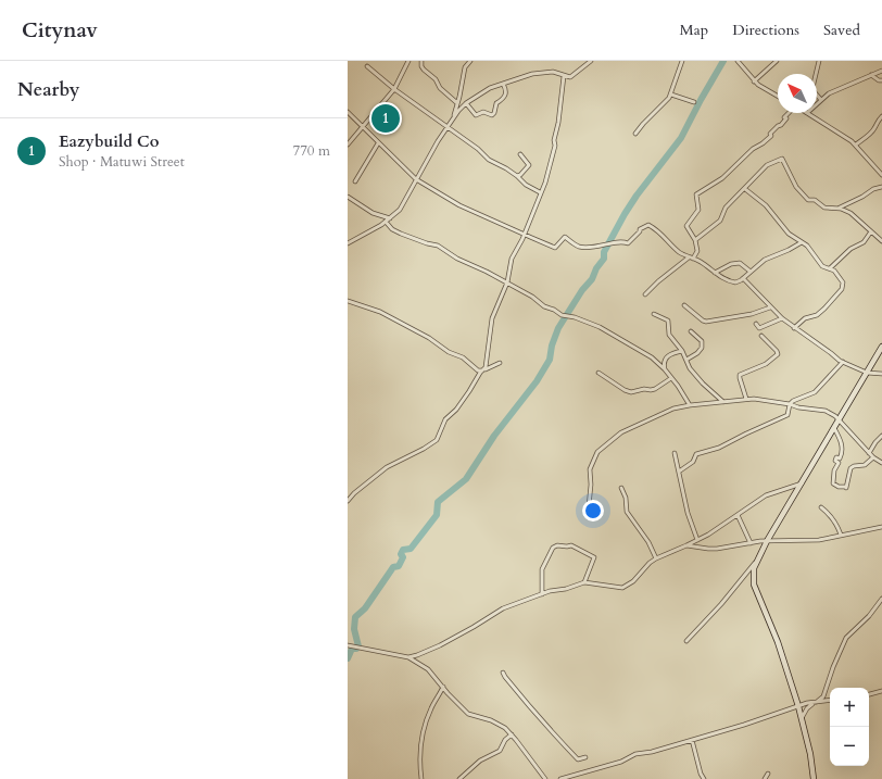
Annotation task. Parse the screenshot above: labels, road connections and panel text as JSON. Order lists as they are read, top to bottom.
{
  "north": "top left",
  "page": {
    "header": "Citynav",
    "nav": ["Map", "Directions", "Saved"],
    "heading": "Nearby",
    "pins": "1",
    "list": [
      {
        "mark": "1",
        "name": "Eazybuild Co",
        "note": "Shop · Matuwi Street",
        "value": "770 m"
      }
    ],
    "map_buttons": ["+", "−"]
  }
}
